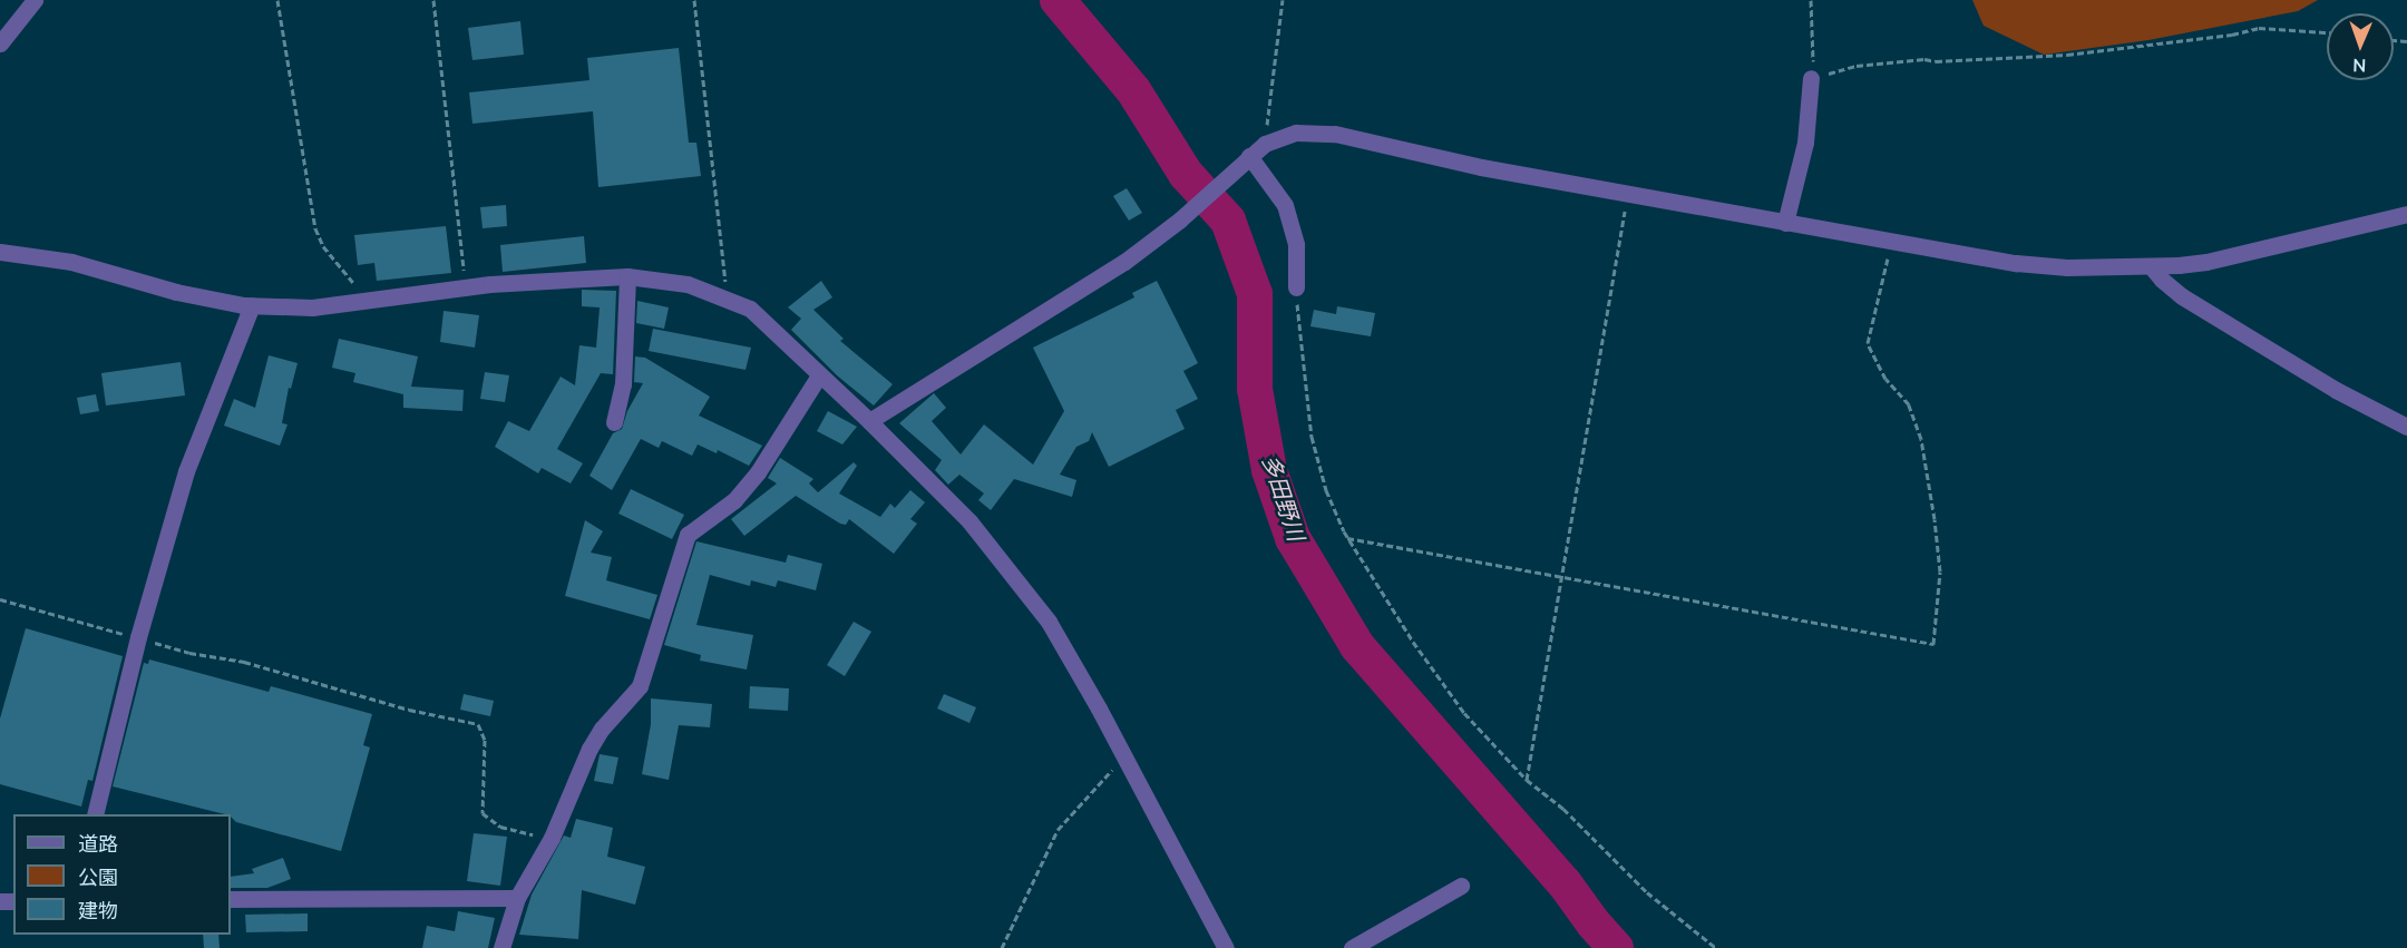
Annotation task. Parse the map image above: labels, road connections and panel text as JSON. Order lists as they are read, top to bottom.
{
  "water": ["多田野川"],
  "legend": ["道路", "公園", "建物"],
  "north": "bottom"
}
